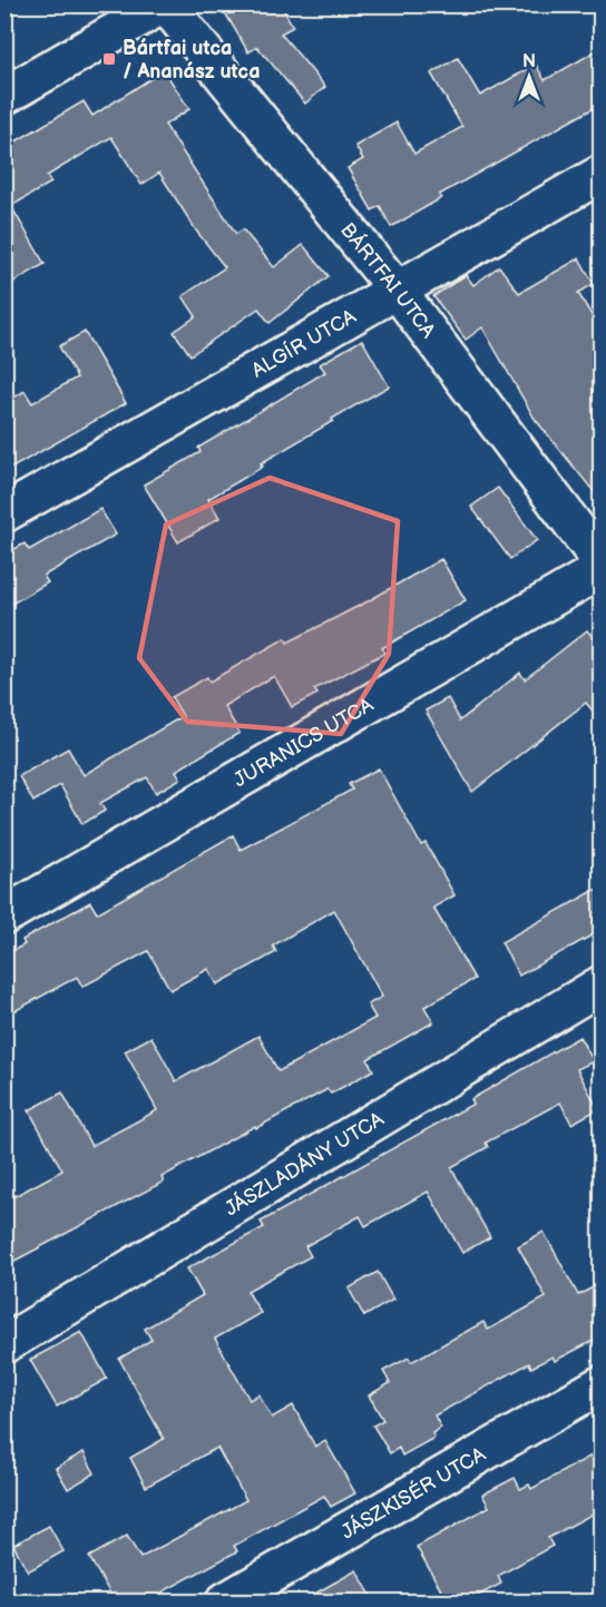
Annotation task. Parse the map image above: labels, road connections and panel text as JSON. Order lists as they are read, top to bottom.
{
  "streets": {
    "street": [
      "BÁRTFAI UTCA",
      "ALGÍR UTCA",
      "JURANICS UTCA",
      "JÁSZLADÁNY UTCA",
      "JÁSZKISÉR UTCA"
    ]
  },
  "crossings": [
    ["BÁRTFAI UTCA", "ALGÍR UTCA"]
  ],
  "places": {
    "transit": ["Bártfai utca / Ananász utca"]
  },
  "north": "top"
}
